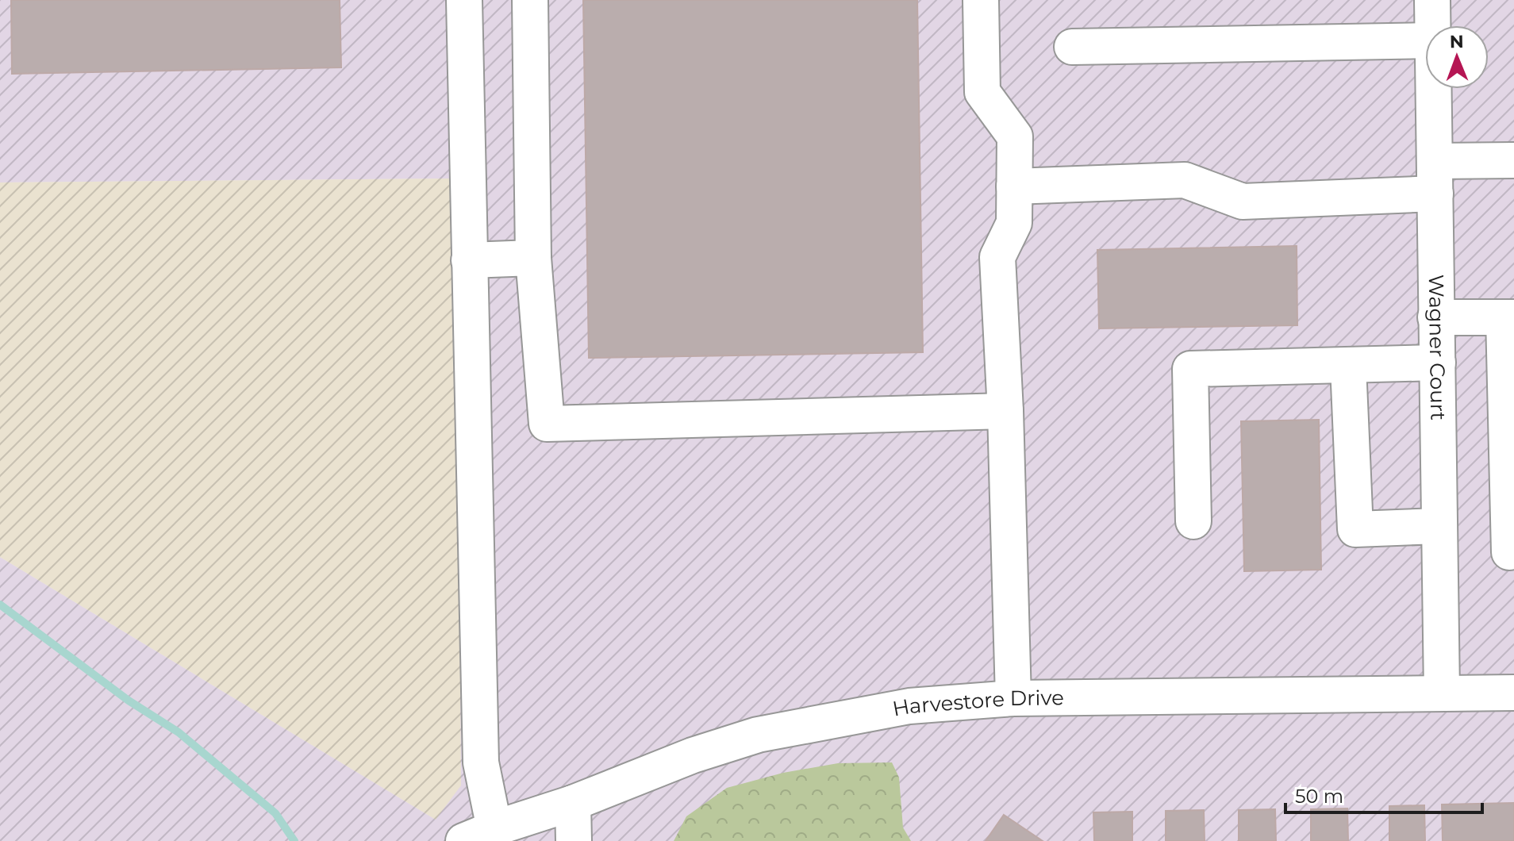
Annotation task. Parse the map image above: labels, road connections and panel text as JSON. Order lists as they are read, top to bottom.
{
  "streets": {
    "street": ["Wagner Court", "Harvestore Drive"]
  },
  "crossings": [
    ["Wagner Court", "Harvestore Drive"]
  ],
  "scale_bar": "50 m",
  "north": "top"
}
